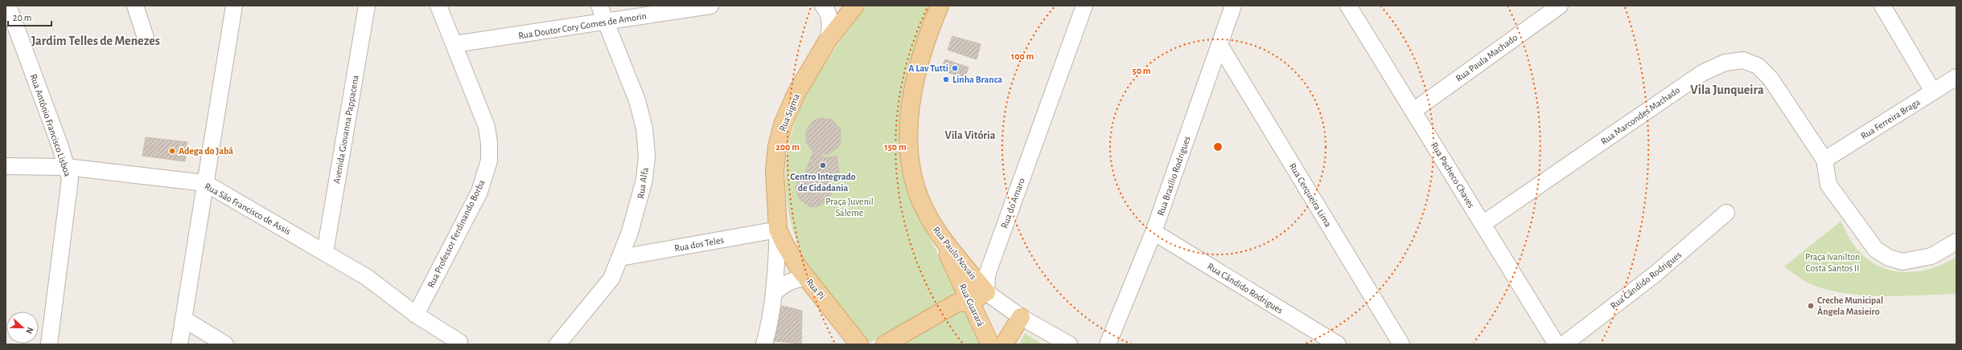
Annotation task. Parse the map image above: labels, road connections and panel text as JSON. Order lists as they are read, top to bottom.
{
  "streets": {
    "main road": [
      "Rua Sigma",
      "Rua Paulo Novais",
      "Rua Pi",
      "Rua Guarará"
    ],
    "street": [
      "Rua Doutor Cory Gomes de Amorin",
      "Rua Paula Machado",
      "Rua Marcondes Machado",
      "Rua Ferreira Braga",
      "Rua Antônio Francisco Lisboa",
      "Avenida Giovanna Pappacena",
      "Rua Pacheco Chaves",
      "Rua Brasílio Rodrigues",
      "Rua Alfa",
      "Rua Cerqueira Lima",
      "Rua do Amaro",
      "Rua São Francisco de Assis",
      "Rua Professor Ferdinando Borba",
      "Rua dos Teles",
      "Rua Cândido Rodrigues"
    ]
  },
  "crossings": [
    ["Rua Doutor Cory Gomes de Amorin", "Rua Alfa"],
    ["Rua Doutor Cory Gomes de Amorin", "Rua Professor Ferdinando Borba"],
    ["Rua Paula Machado", "Rua Pacheco Chaves"],
    ["Rua Sigma", "Rua dos Teles"],
    ["Rua Sigma", "Rua Pi"],
    ["Rua Marcondes Machado", "Rua Ferreira Braga"],
    ["Rua Marcondes Machado", "Rua Pacheco Chaves"],
    ["Rua Antônio Francisco Lisboa", "Rua São Francisco de Assis"],
    ["Avenida Giovanna Pappacena", "Rua São Francisco de Assis"],
    ["Rua Brasílio Rodrigues", "Rua Cerqueira Lima"],
    ["Rua Brasílio Rodrigues", "Rua Cândido Rodrigues"],
    ["Rua Alfa", "Rua dos Teles"],
    ["Rua do Amaro", "Rua Paulo Novais"],
    ["Rua São Francisco de Assis", "Rua Professor Ferdinando Borba"],
    ["Rua dos Teles", "Rua Pi"],
    ["Rua Paulo Novais", "Rua Guarará"]
  ],
  "districts": ["Jardim Telles de Menezes", "Vila Junqueira", "Vila Vitória"],
  "parks": ["Praça Juvenil Saleme", "Praça Ivanilton Costa Santos II"],
  "places": [
    "A Lav Tutti",
    "Linha Branca",
    "Adega do Jabá",
    "Centro Integrado de Cidadania",
    "Creche Municipal Ângela Masieiro"
  ],
  "scale_bar": "20 m",
  "north": "right",
  "rings": [
    "100 m",
    "50 m",
    "200 m",
    "150 m"
  ]
}
